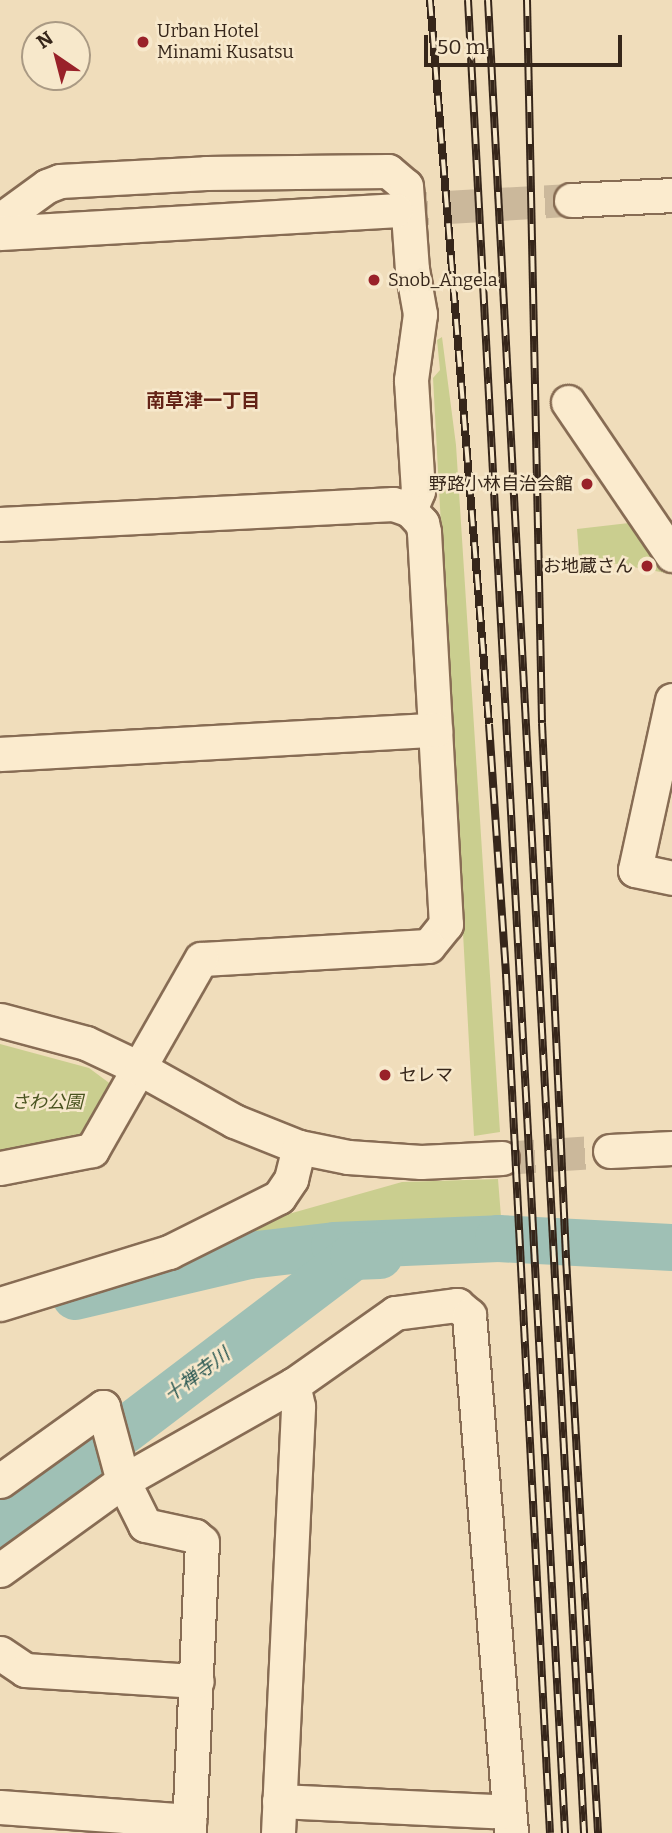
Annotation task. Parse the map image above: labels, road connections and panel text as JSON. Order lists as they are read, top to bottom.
{
  "districts": ["南草津一丁目"],
  "water": ["十禅寺川"],
  "parks": ["さわ公園"],
  "places": [
    "Urban Hotel Minami Kusatsu",
    "Snob_Angela",
    "野路小林自治会館",
    "お地蔵さん",
    "セレマ"
  ],
  "scale_bar": "50 m",
  "north": "top left"
}
